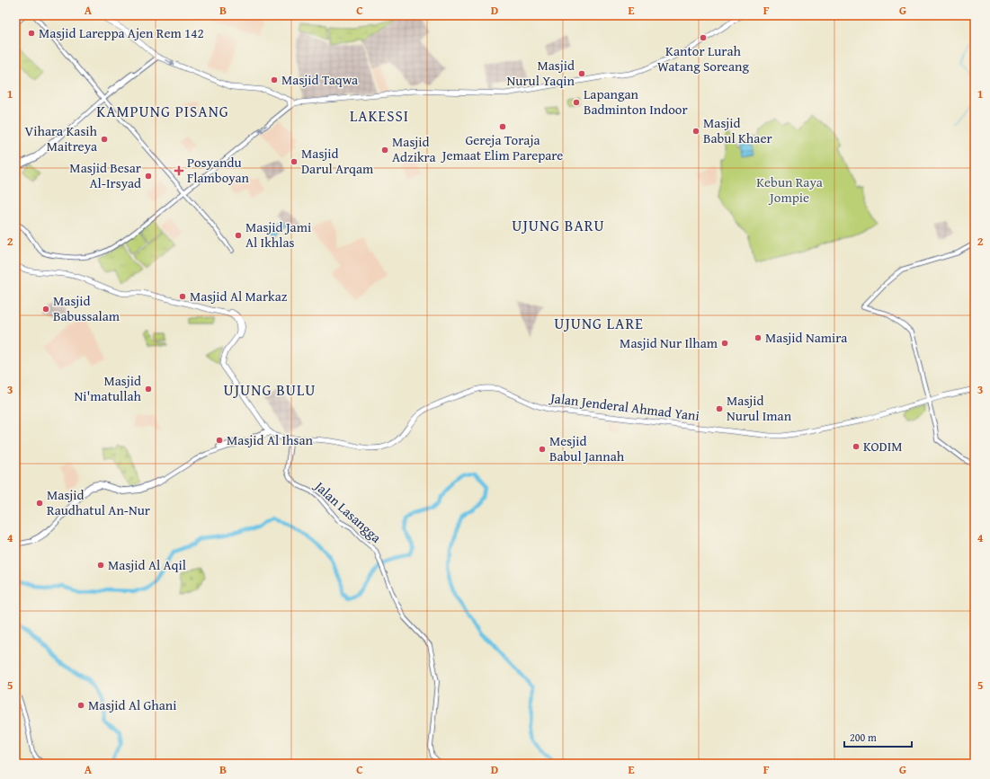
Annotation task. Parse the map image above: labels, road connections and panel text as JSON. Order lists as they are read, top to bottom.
{
  "streets": {
    "highway": ["Jalan Jenderal Ahmad Yani"],
    "street": ["Jalan Lasangga"]
  },
  "crossings": [
    ["Jalan Jenderal Ahmad Yani", "Jalan Lasangga"]
  ],
  "districts": [
    "KAMPUNG PISANG",
    "LAKESSI",
    "UJUNG BARU",
    "UJUNG LARE",
    "UJUNG BULU"
  ],
  "parks": ["Kebun Raya Jompie"],
  "places": {
    "other": [
      "Masjid Lareppa Ajen Rem 142",
      "Kantor Lurah Watang Soreang",
      "Masjid Nurul Yaqin",
      "Masjid Taqwa",
      "Lapangan Badminton Indoor",
      "Gereja Toraja Jemaat Elim Parepare",
      "Masjid Babul Khaer",
      "Vihara Kasih Maitreya",
      "Masjid Adzikra",
      "Masjid Darul Arqam",
      "Masjid Besar Al-Irsyad",
      "Masjid Jami Al Ikhlas",
      "Masjid Al Markaz",
      "Masjid Babussalam",
      "Masjid Namira",
      "Masjid Nur Ilham",
      "Masjid Ni'matullah",
      "Masjid Nurul Iman",
      "Masjid Al Ihsan",
      "KODIM",
      "Mesjid Babul Jannah",
      "Masjid Raudhatul An-Nur",
      "Masjid Al Aqil",
      "Masjid Al Ghani"
    ],
    "health": ["Posyandu Flamboyan"]
  },
  "scale_bar": "200 m",
  "grid": {
    "columns": [
      "A",
      "B",
      "C",
      "D",
      "E",
      "F",
      "G"
    ],
    "rows": [
      "1",
      "2",
      "3",
      "4",
      "5"
    ]
  }
}
